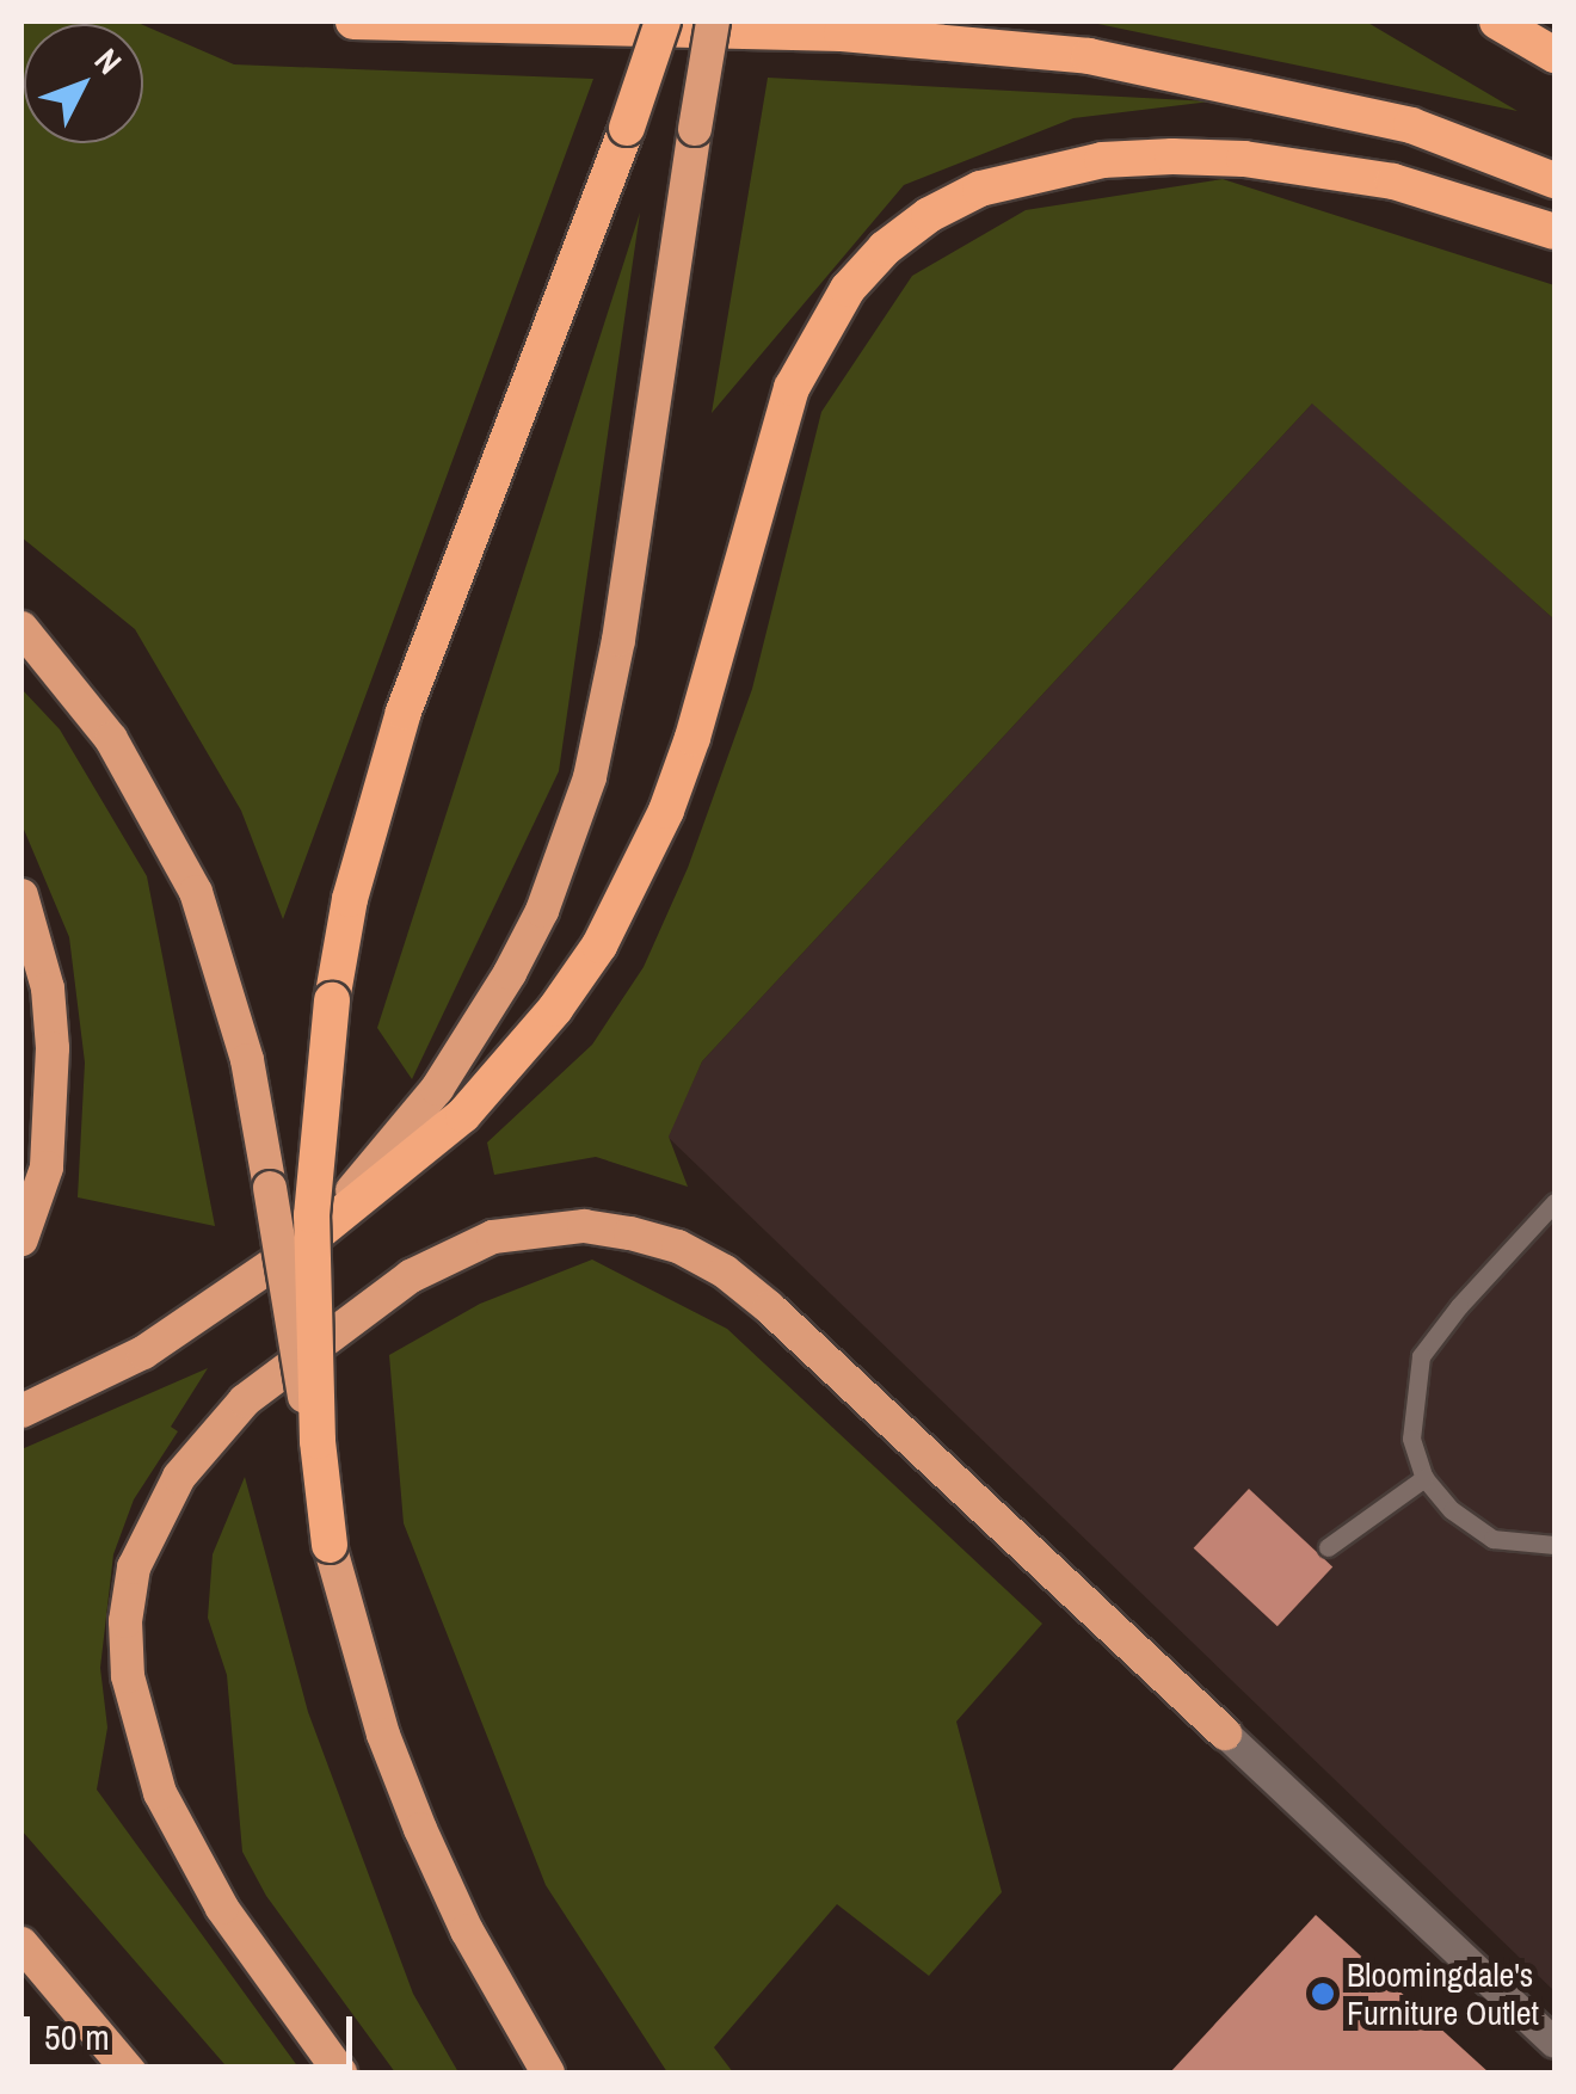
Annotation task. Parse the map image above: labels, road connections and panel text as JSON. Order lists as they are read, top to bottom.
{
  "places": ["Bloomingdale's Furniture Outlet"],
  "scale_bar": "50 m",
  "north": "top right"
}
